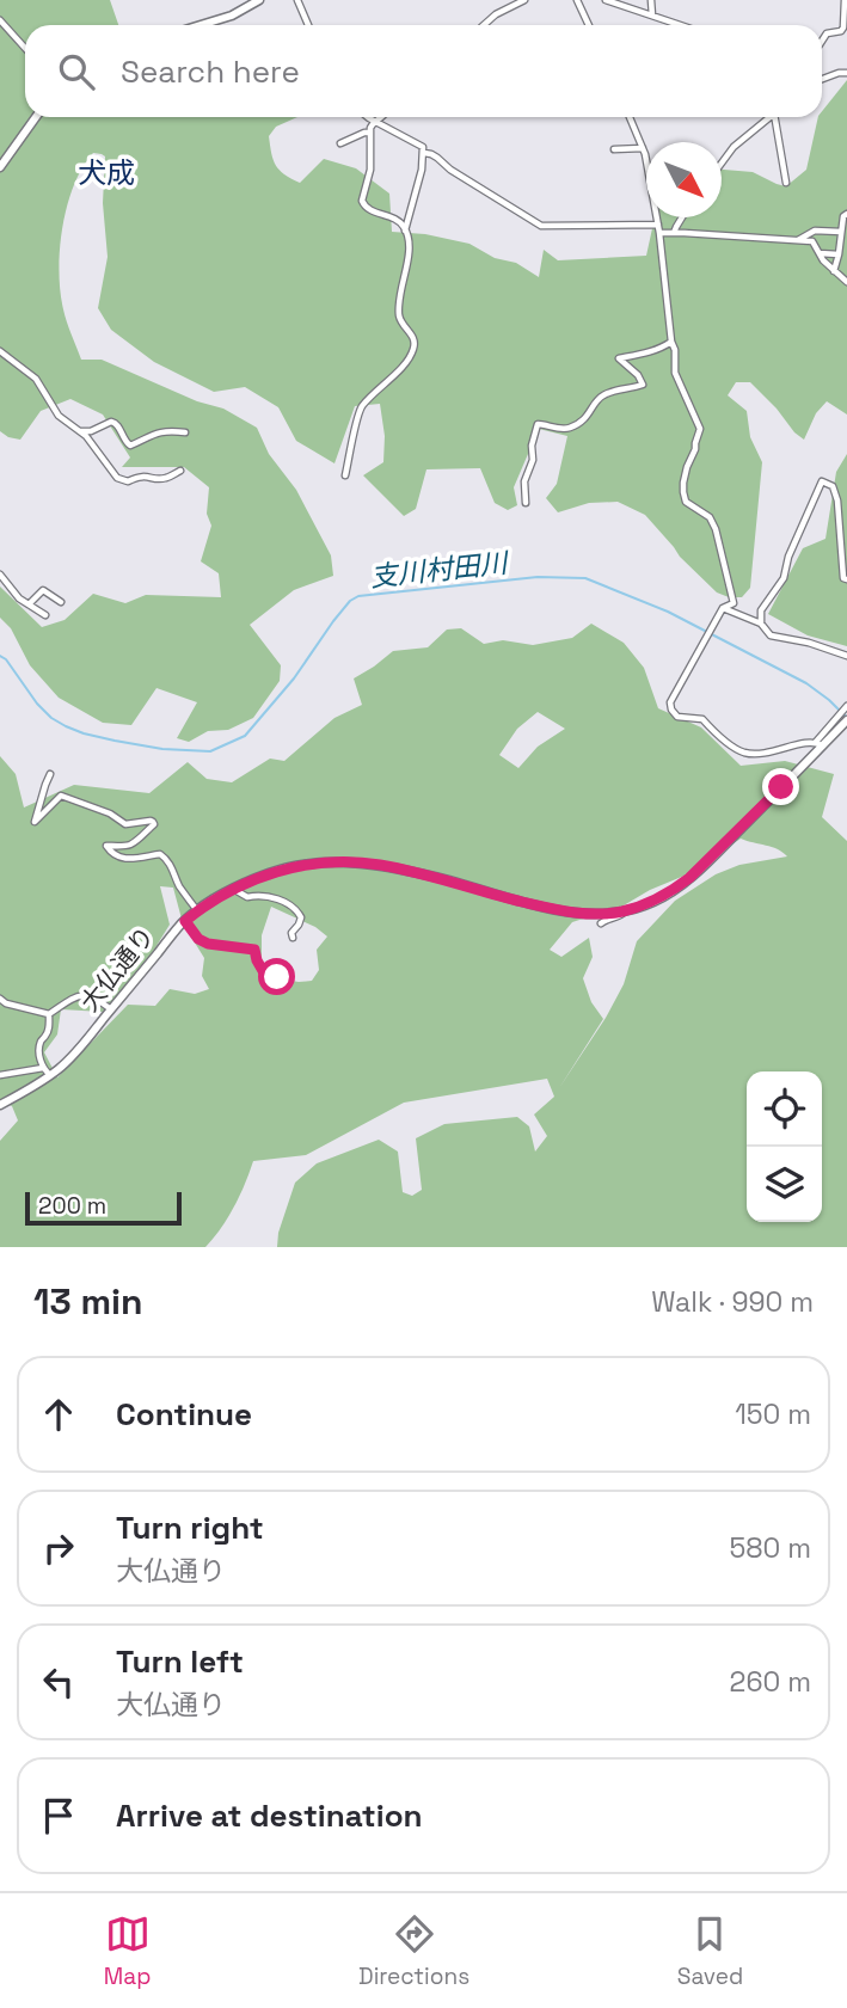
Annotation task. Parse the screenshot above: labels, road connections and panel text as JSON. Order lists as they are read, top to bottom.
{
  "streets": {
    "street": ["大仏通り"]
  },
  "districts": ["犬成"],
  "water": ["支川村田川"],
  "scale_bar": "200 m",
  "north": "bottom right",
  "page": {
    "search": "Search here",
    "scale": "200 m",
    "heading": ["13 min", "Walk · 990 m"],
    "list": [
      ["Continue", "150 m"],
      ["Turn right", "大仏通り", "580 m"],
      ["Turn left", "大仏通り", "260 m"],
      "Arrive at destination"
    ],
    "nav": ["Map", "Directions", "Saved"]
  }
}
